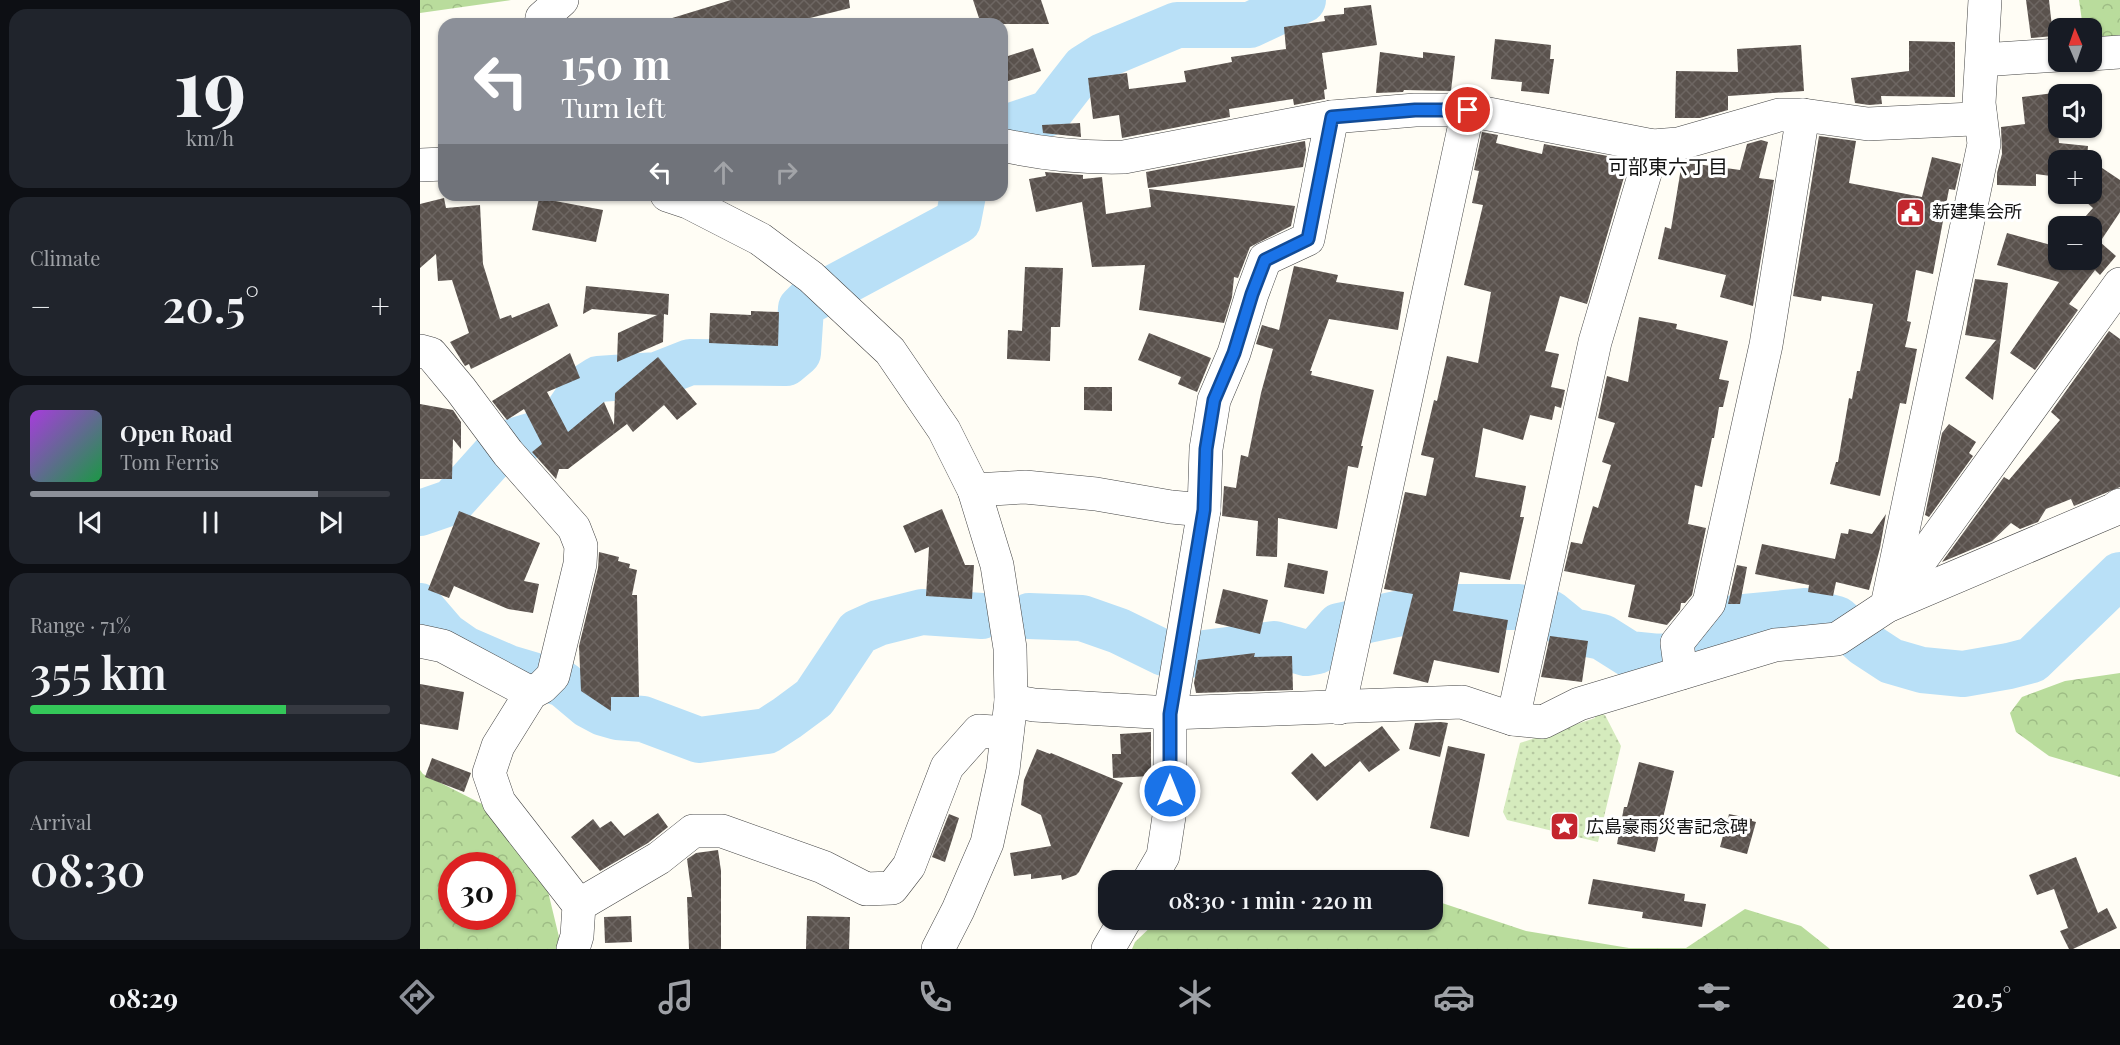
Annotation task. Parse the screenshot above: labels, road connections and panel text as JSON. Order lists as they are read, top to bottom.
{
  "districts": ["可部東六丁目"],
  "places": {
    "public building": ["新建集会所"],
    "place": ["広島豪雨災害記念碑"]
  },
  "north": "top",
  "page": {
    "tile": [
      ["19", "km/h"],
      "Climate",
      ["Range · 71%", "355 km"],
      ["Arrival", "08:30"]
    ],
    "map_buttons": ["+", "−"],
    "turn": ["150 m", "Turn left"],
    "heat": ["−", "20.5°", "+"],
    "song": ["Open Road", "Tom Ferris"],
    "limit": "30",
    "trip": "08:30 · 1 min · 220 m",
    "tabs": ["08:29", "20.5°"]
  }
}
